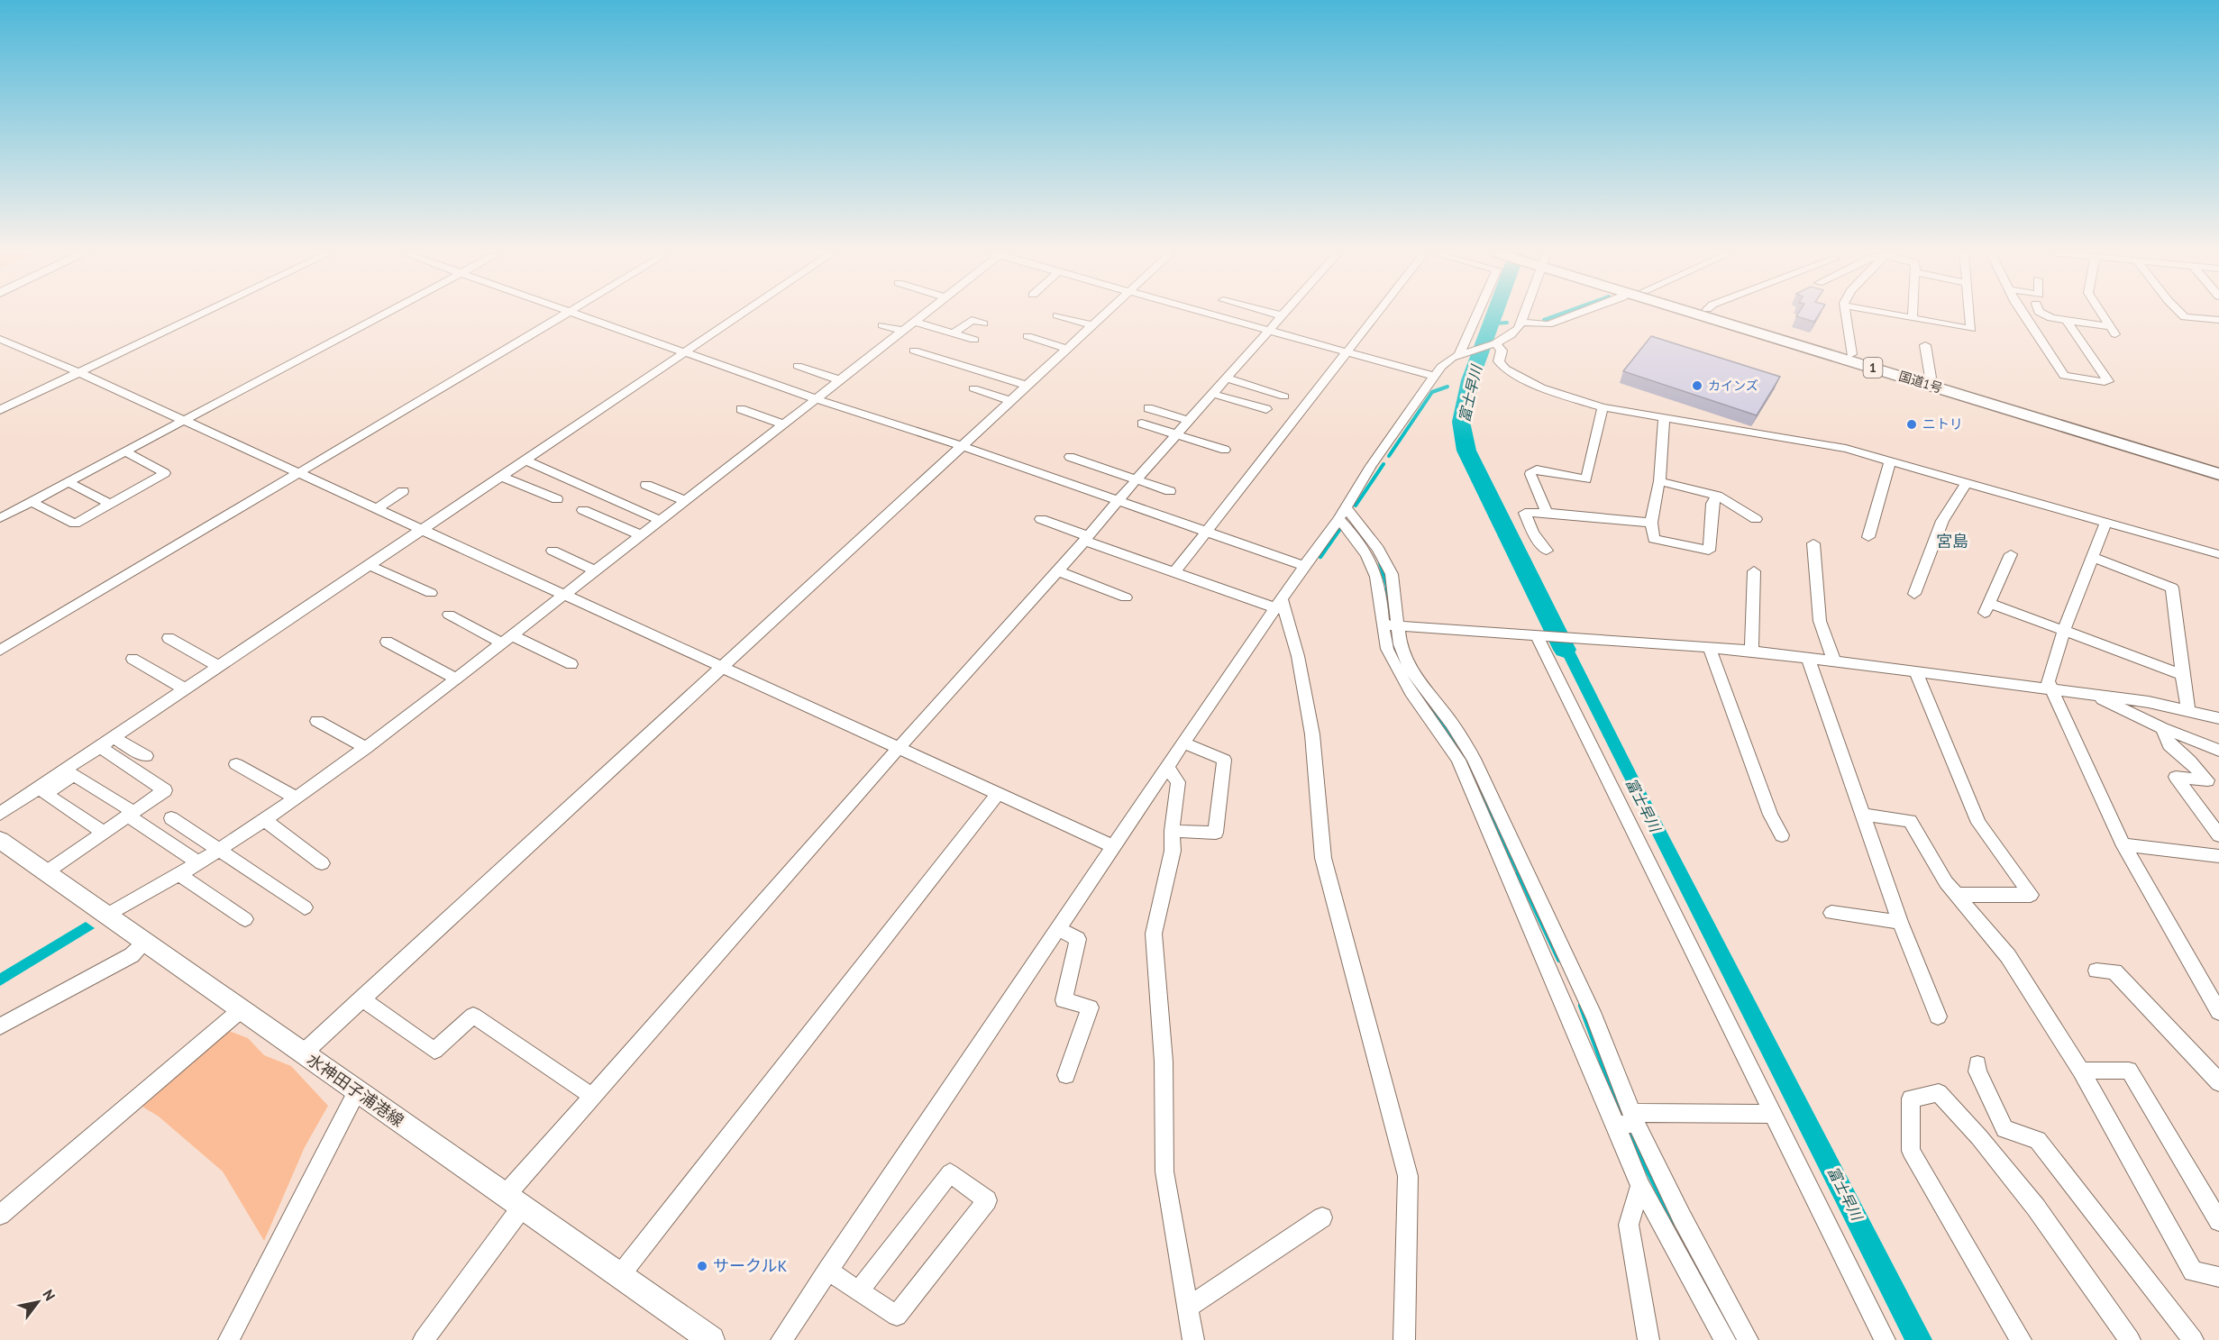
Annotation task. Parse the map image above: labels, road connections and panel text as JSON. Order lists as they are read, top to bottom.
{
  "streets": {
    "highway": ["1", "国道1号"],
    "main road": ["水神田子浦港線"]
  },
  "districts": ["宮島"],
  "water": ["富士早川"],
  "places": ["カインズ", "ニトリ", "サークルK"],
  "north": "top right"
}
